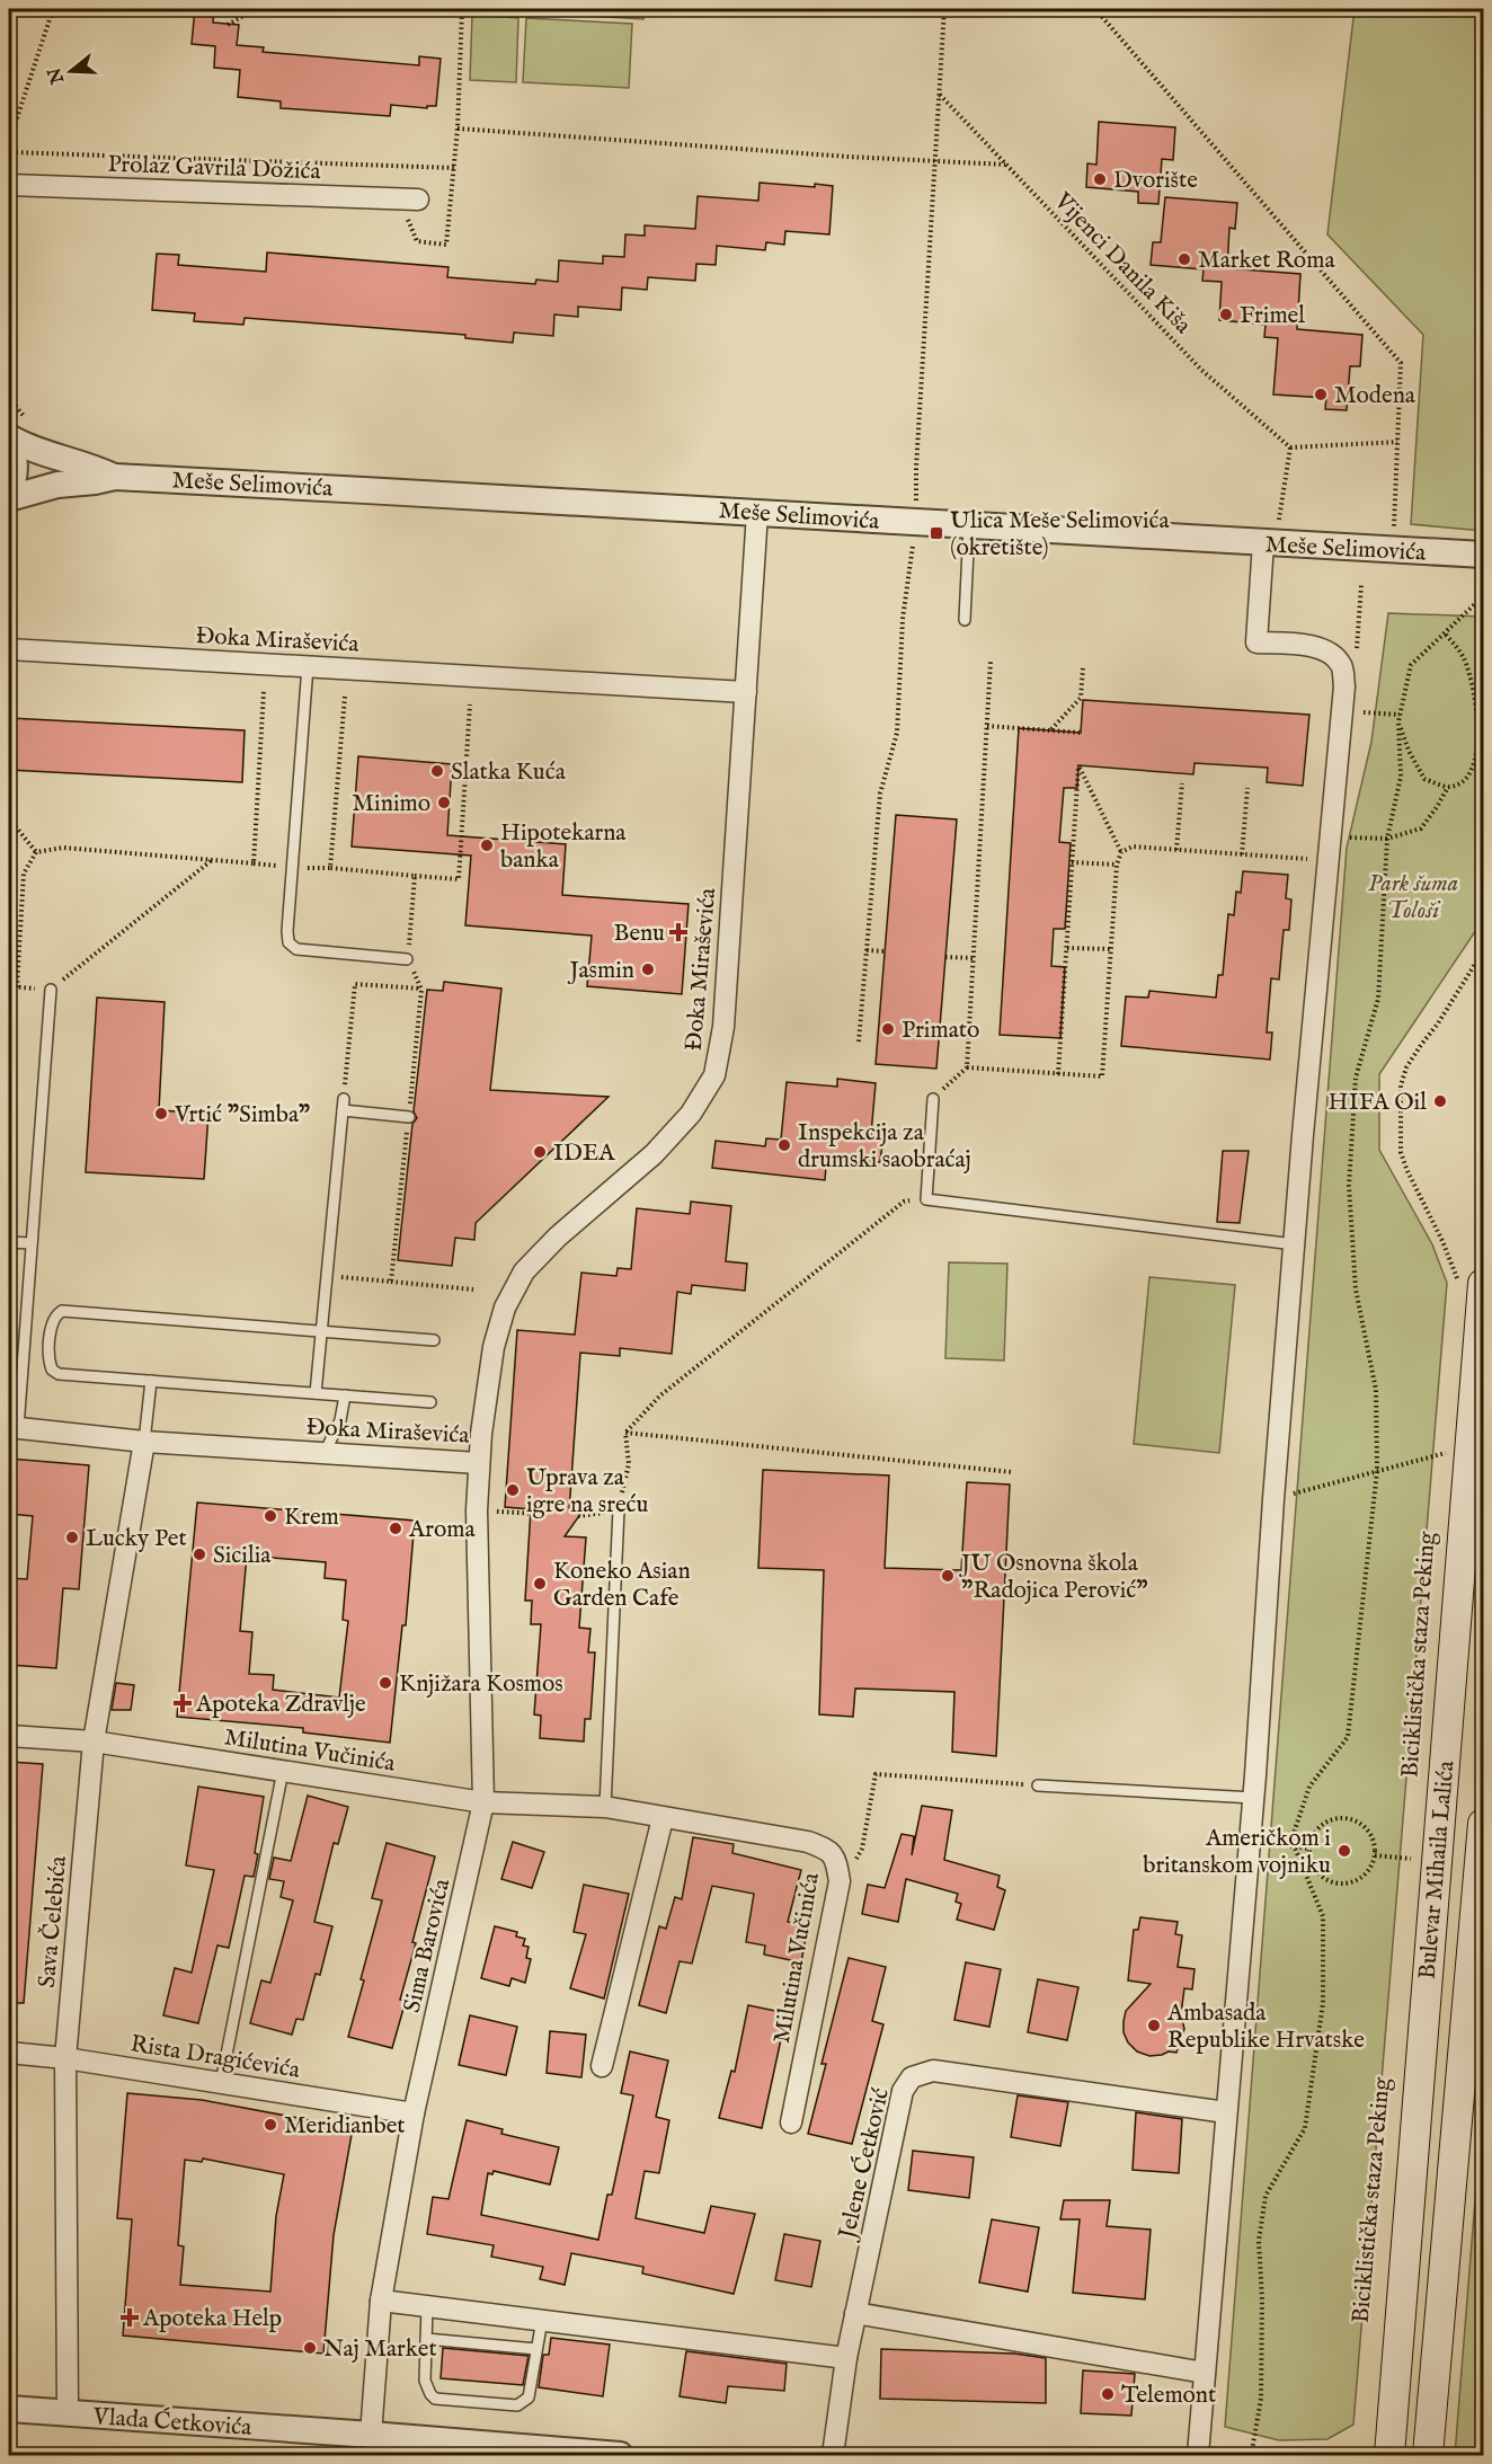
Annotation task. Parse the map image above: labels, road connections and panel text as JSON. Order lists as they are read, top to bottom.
{
  "streets": {
    "main road": ["Bulevar Mihaila Lalića"],
    "street": [
      "Prolaz Gavrila Dožića",
      "Meše Selimovića",
      "Đoka Miraševića",
      "Milutina Vučinića",
      "Sava Čelebića",
      "Sima Barovića",
      "Rista Dragićevića",
      "Jelene Ćetković",
      "Vlada Ćetkovića"
    ],
    "path": ["Vijenci Danila Kiša"]
  },
  "crossings": [
    ["Meše Selimovića", "Đoka Miraševića"],
    ["Đoka Miraševića", "Sava Čelebića"],
    ["Đoka Miraševića", "Sima Barovića"],
    ["Milutina Vučinića", "Sava Čelebića"],
    ["Milutina Vučinića", "Sima Barovića"],
    ["Sava Čelebića", "Rista Dragićevića"],
    ["Sava Čelebića", "Vlada Ćetkovića"],
    ["Sima Barovića", "Rista Dragićevića"],
    ["Sima Barovića", "Vlada Ćetkovića"]
  ],
  "parks": ["Park šuma Tološi"],
  "places": {
    "other": [
      "Dvorište",
      "Market Roma",
      "Frimel",
      "Modena",
      "Slatka Kuća",
      "Minimo",
      "Hipotekarna banka",
      "Jasmin",
      "Primato",
      "HIFA Oil",
      "Vrtić \"Simba\"",
      "Inspekcija za drumski saobraćaj",
      "IDEA",
      "Uprava za igre na sreću",
      "Krem",
      "Aroma",
      "Lucky Pet",
      "Sicilia",
      "JU Osnovna škola \"Radojica Perović\"",
      "Koneko Asian Garden Cafe",
      "Knjižara Kosmos",
      "Američkom i britanskom vojniku",
      "Ambasada Republike Hrvatske",
      "Meridianbet",
      "Naj Market",
      "Telemont"
    ],
    "transit": ["Ulica Meše Selimovića (okretište)"],
    "health": ["Benu", "Apoteka Zdravlje", "Apoteka Help"]
  },
  "north": "left"
}
